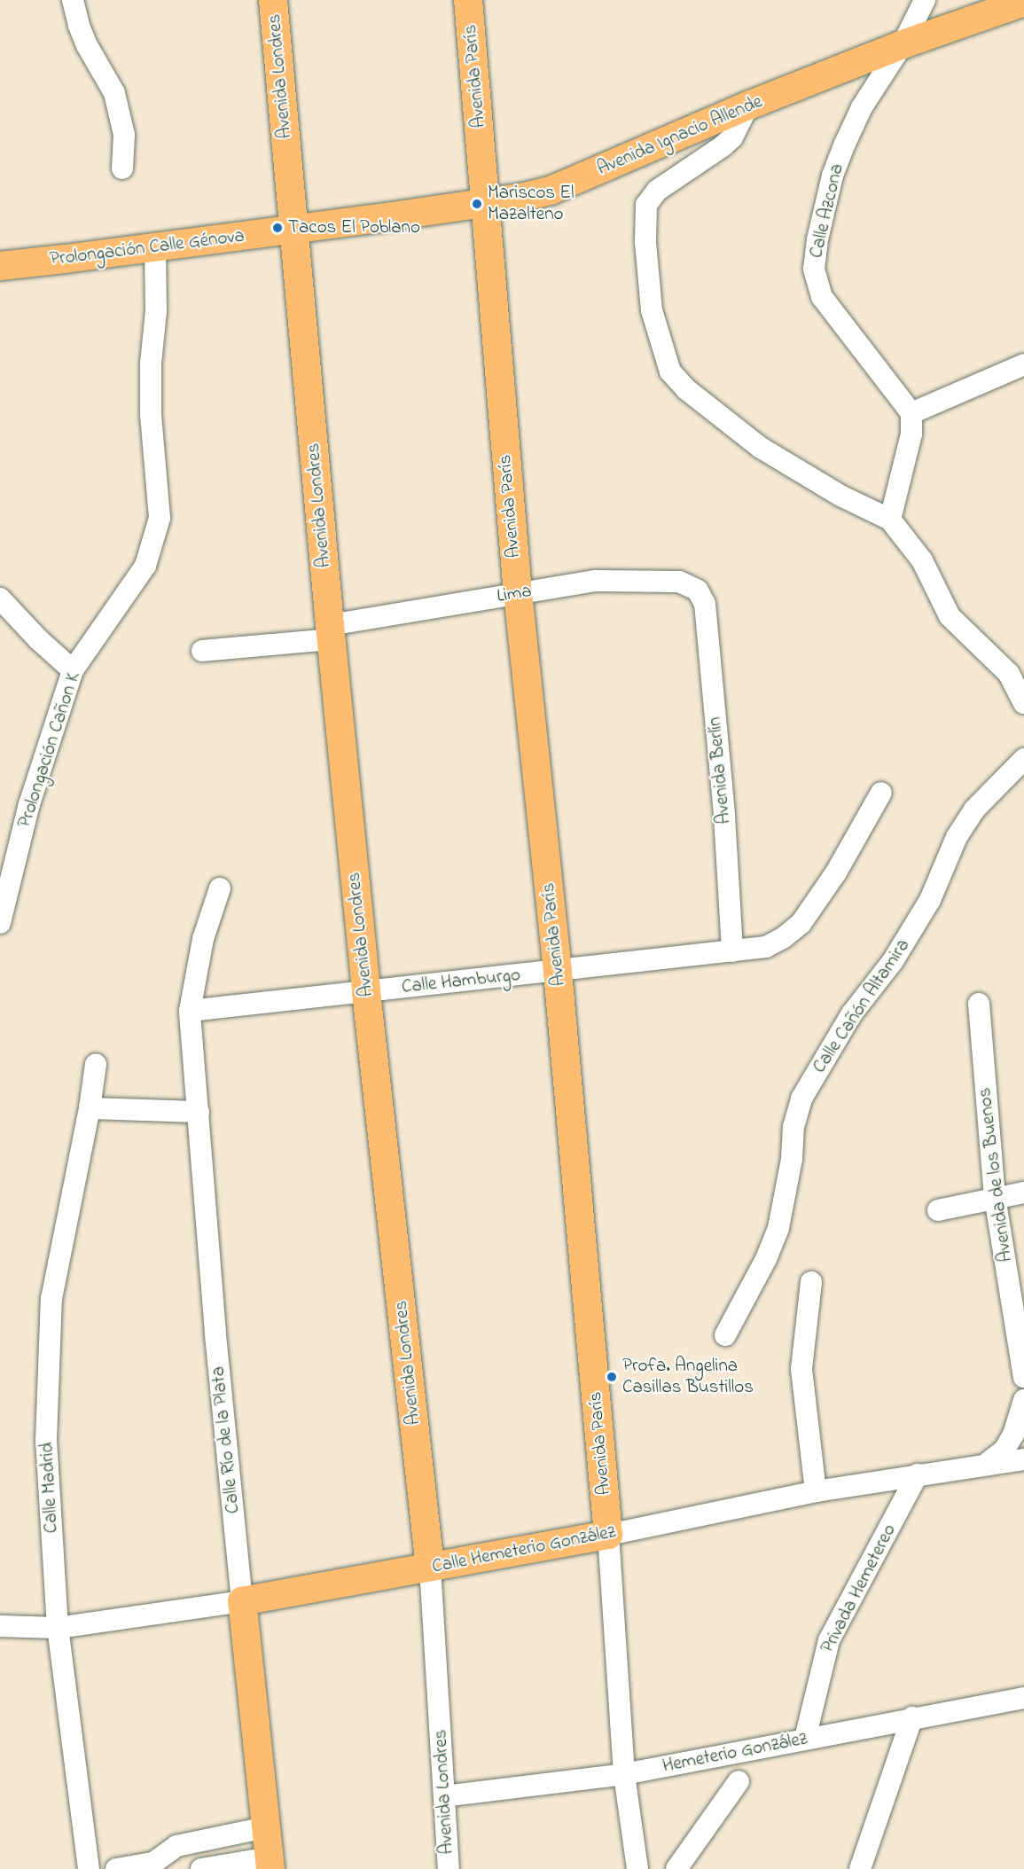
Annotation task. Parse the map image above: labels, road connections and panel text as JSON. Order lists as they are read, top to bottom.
{
  "streets": {
    "main road": [
      "Avenida Londres",
      "Avenida París",
      "Avenida Ignacio Allende",
      "Prolongación Calle Génova",
      "Calle Río de la Plata",
      "Calle Hemeterio González"
    ],
    "street": [
      "Calle Azcona",
      "Lima",
      "Prolongación Cañon K",
      "Avenida Berlín",
      "Calle Hamburgo",
      "Calle Cañón Altamira",
      "Avenida de los Buenos",
      "Calle Madrid",
      "Privada Hemetereo",
      "Hemeterio González"
    ]
  },
  "crossings": [
    ["Avenida Londres", "Avenida Ignacio Allende"],
    ["Avenida Londres", "Prolongación Calle Génova"],
    ["Avenida Londres", "Lima"],
    ["Avenida Londres", "Calle Hamburgo"],
    ["Avenida Londres", "Calle Hemeterio González"],
    ["Avenida Londres", "Hemeterio González"],
    ["Avenida París", "Avenida Ignacio Allende"],
    ["Avenida París", "Lima"],
    ["Avenida París", "Calle Hamburgo"],
    ["Avenida París", "Calle Hemeterio González"],
    ["Avenida París", "Hemeterio González"],
    ["Avenida Ignacio Allende", "Calle Azcona"],
    ["Avenida Ignacio Allende", "Prolongación Calle Génova"],
    ["Prolongación Calle Génova", "Prolongación Cañon K"],
    ["Lima", "Avenida Berlín"],
    ["Avenida Berlín", "Calle Hamburgo"],
    ["Calle Hamburgo", "Calle Río de la Plata"],
    ["Calle Río de la Plata", "Calle Hemeterio González"],
    ["Calle Madrid", "Calle Hemeterio González"],
    ["Calle Hemeterio González", "Privada Hemetereo"],
    ["Privada Hemetereo", "Hemeterio González"]
  ],
  "places": ["Mariscos El Mazalteno", "Tacos El Poblano", "Profa. Angelina Casillas Bustillos"]
}
